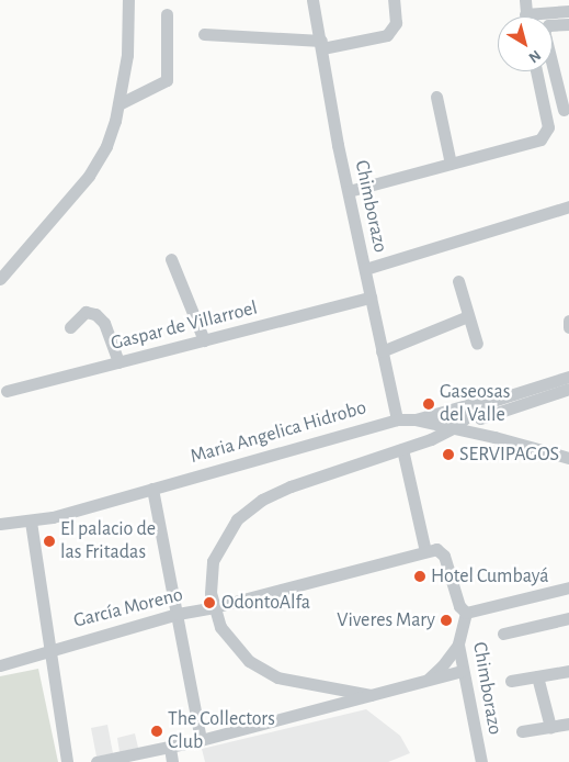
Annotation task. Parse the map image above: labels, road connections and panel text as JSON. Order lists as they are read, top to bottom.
{
  "streets": {
    "street": [
      "Chimborazo",
      "Gaspar de Villarroel",
      "Maria Angelica Hidrobo",
      "García Moreno"
    ]
  },
  "crossings": [
    ["Chimborazo", "Gaspar de Villarroel"],
    ["Chimborazo", "Maria Angelica Hidrobo"]
  ],
  "places": [
    "Gaseosas del Valle",
    "SERVIPAGOS",
    "El palacio de las Fritadas",
    "Hotel Cumbayá",
    "OdontoAlfa",
    "Viveres Mary",
    "The Collectors Club"
  ],
  "north": "bottom right"
}
